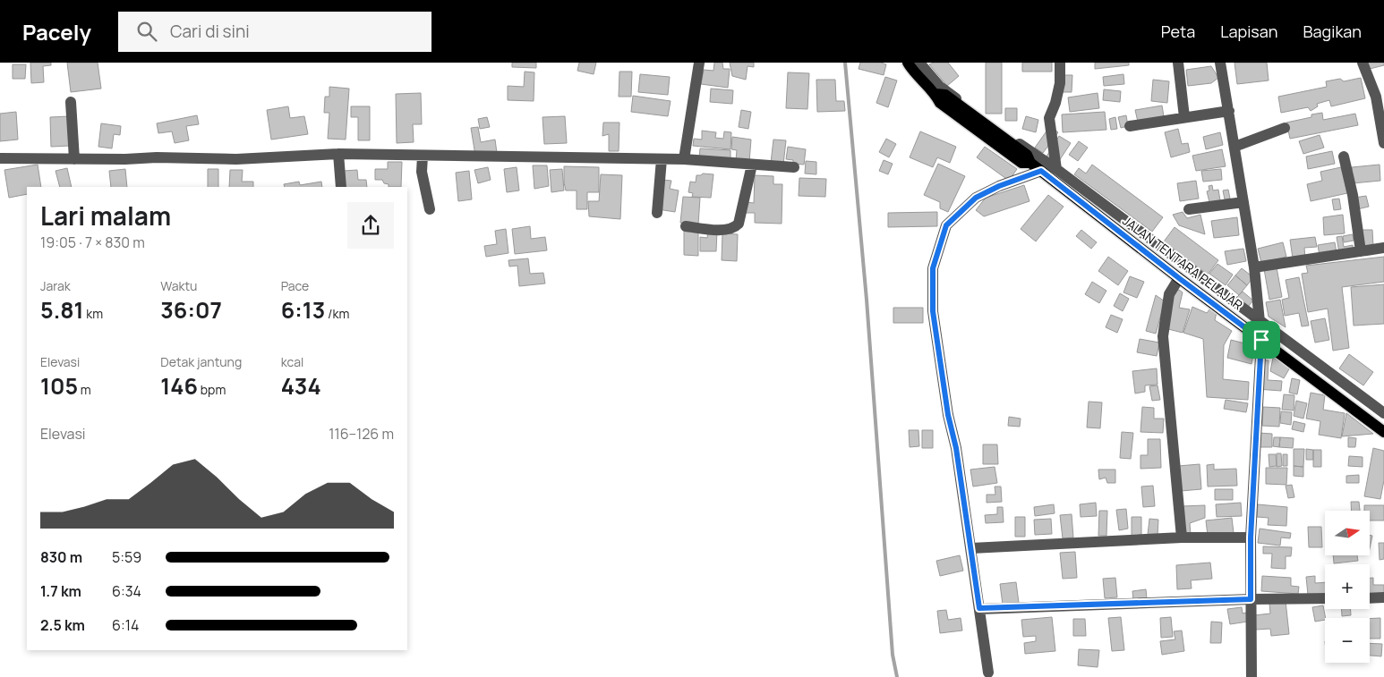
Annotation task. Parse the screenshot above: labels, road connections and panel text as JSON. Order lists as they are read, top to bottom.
{
  "streets": {
    "main road": ["JALAN TENTARA PELAJAR"]
  },
  "north": "right",
  "page": {
    "header": "Pacely",
    "search": "Cari di sini",
    "nav": ["Peta", "Lapisan", "Bagikan"],
    "heading": ["Lari malam", "19:05 · 7 × 830 m"],
    "stats": [
      ["Jarak", "5.81 km"],
      ["Waktu", "36:07"],
      ["Pace", "6:13 /km"],
      ["Elevasi", "105 m"],
      ["Detak jantung", "146 bpm"],
      ["kcal", "434"]
    ],
    "chart": ["Elevasi", "116–126 m"],
    "map_buttons": ["+", "−"],
    "list": [
      {
        "name": "830 m",
        "note": "5:59"
      },
      {
        "name": "1.7 km",
        "note": "6:34"
      },
      {
        "name": "2.5 km",
        "note": "6:14"
      }
    ]
  }
}
